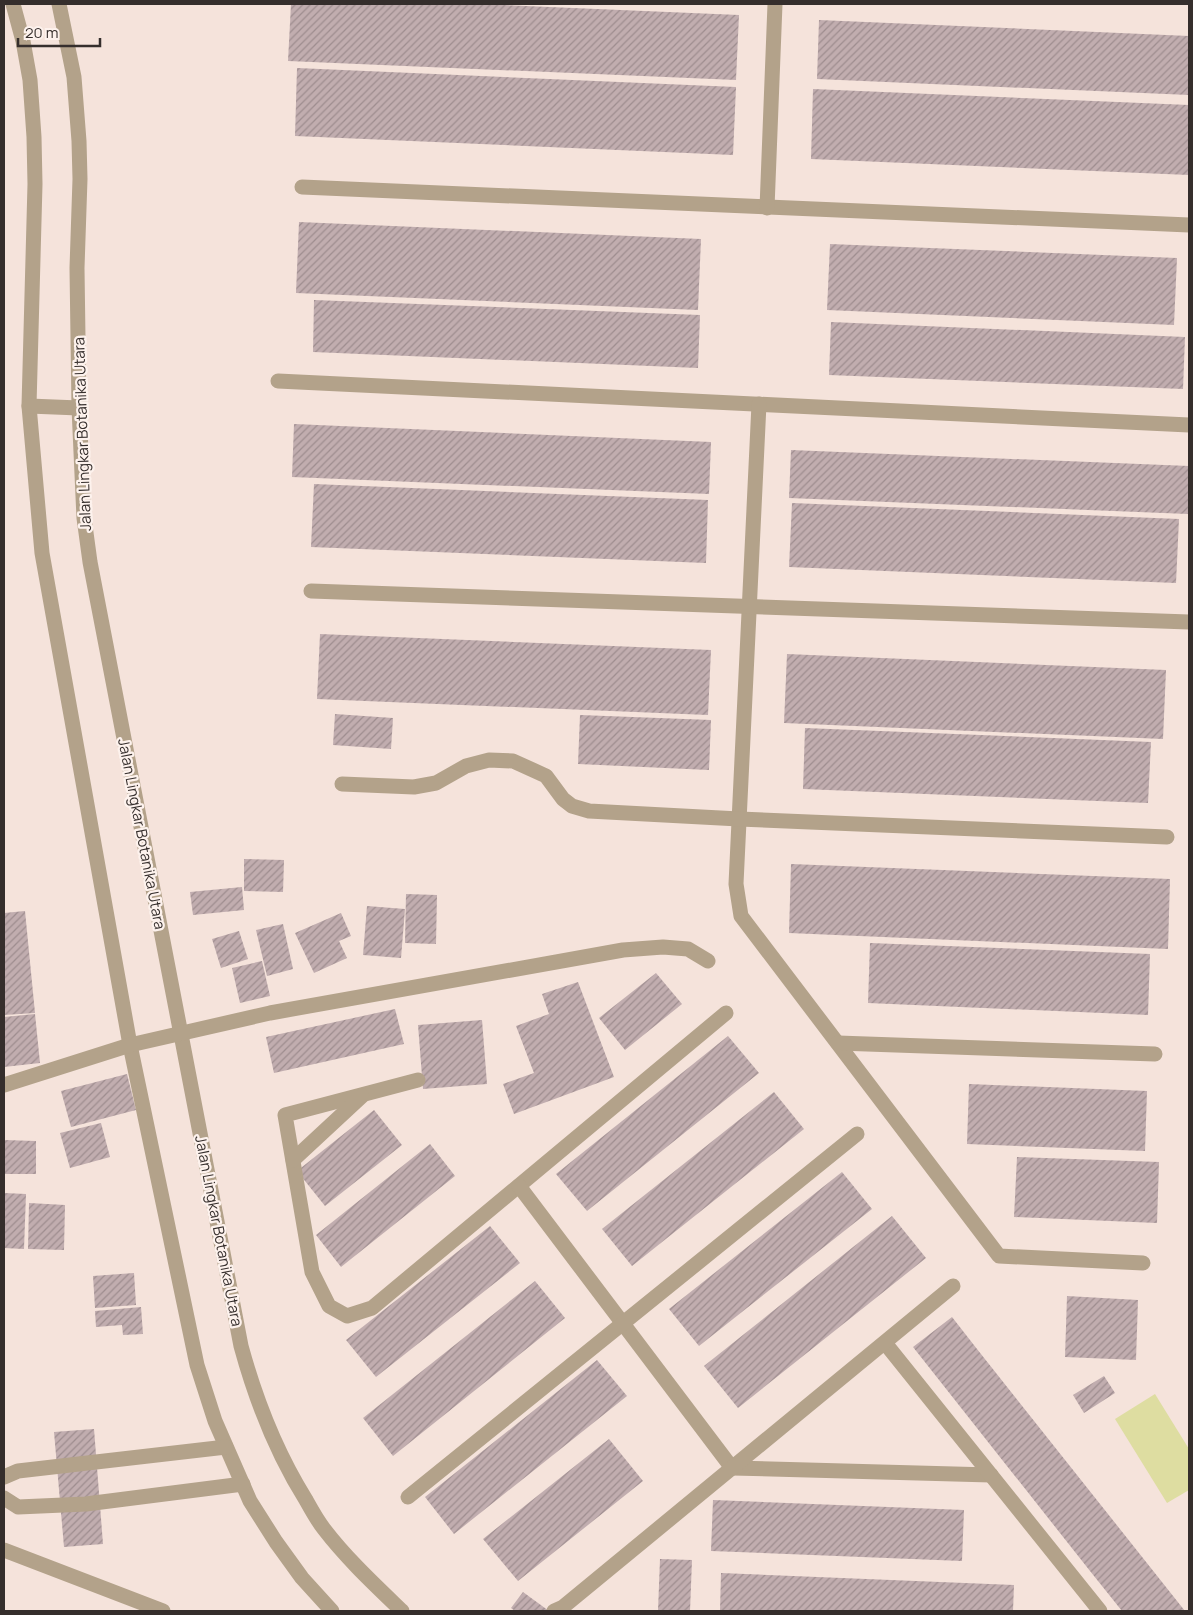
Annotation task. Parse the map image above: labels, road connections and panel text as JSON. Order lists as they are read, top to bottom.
{
  "streets": {
    "street": ["Jalan Lingkar Botanika Utara"]
  },
  "scale_bar": "20 m"
}
